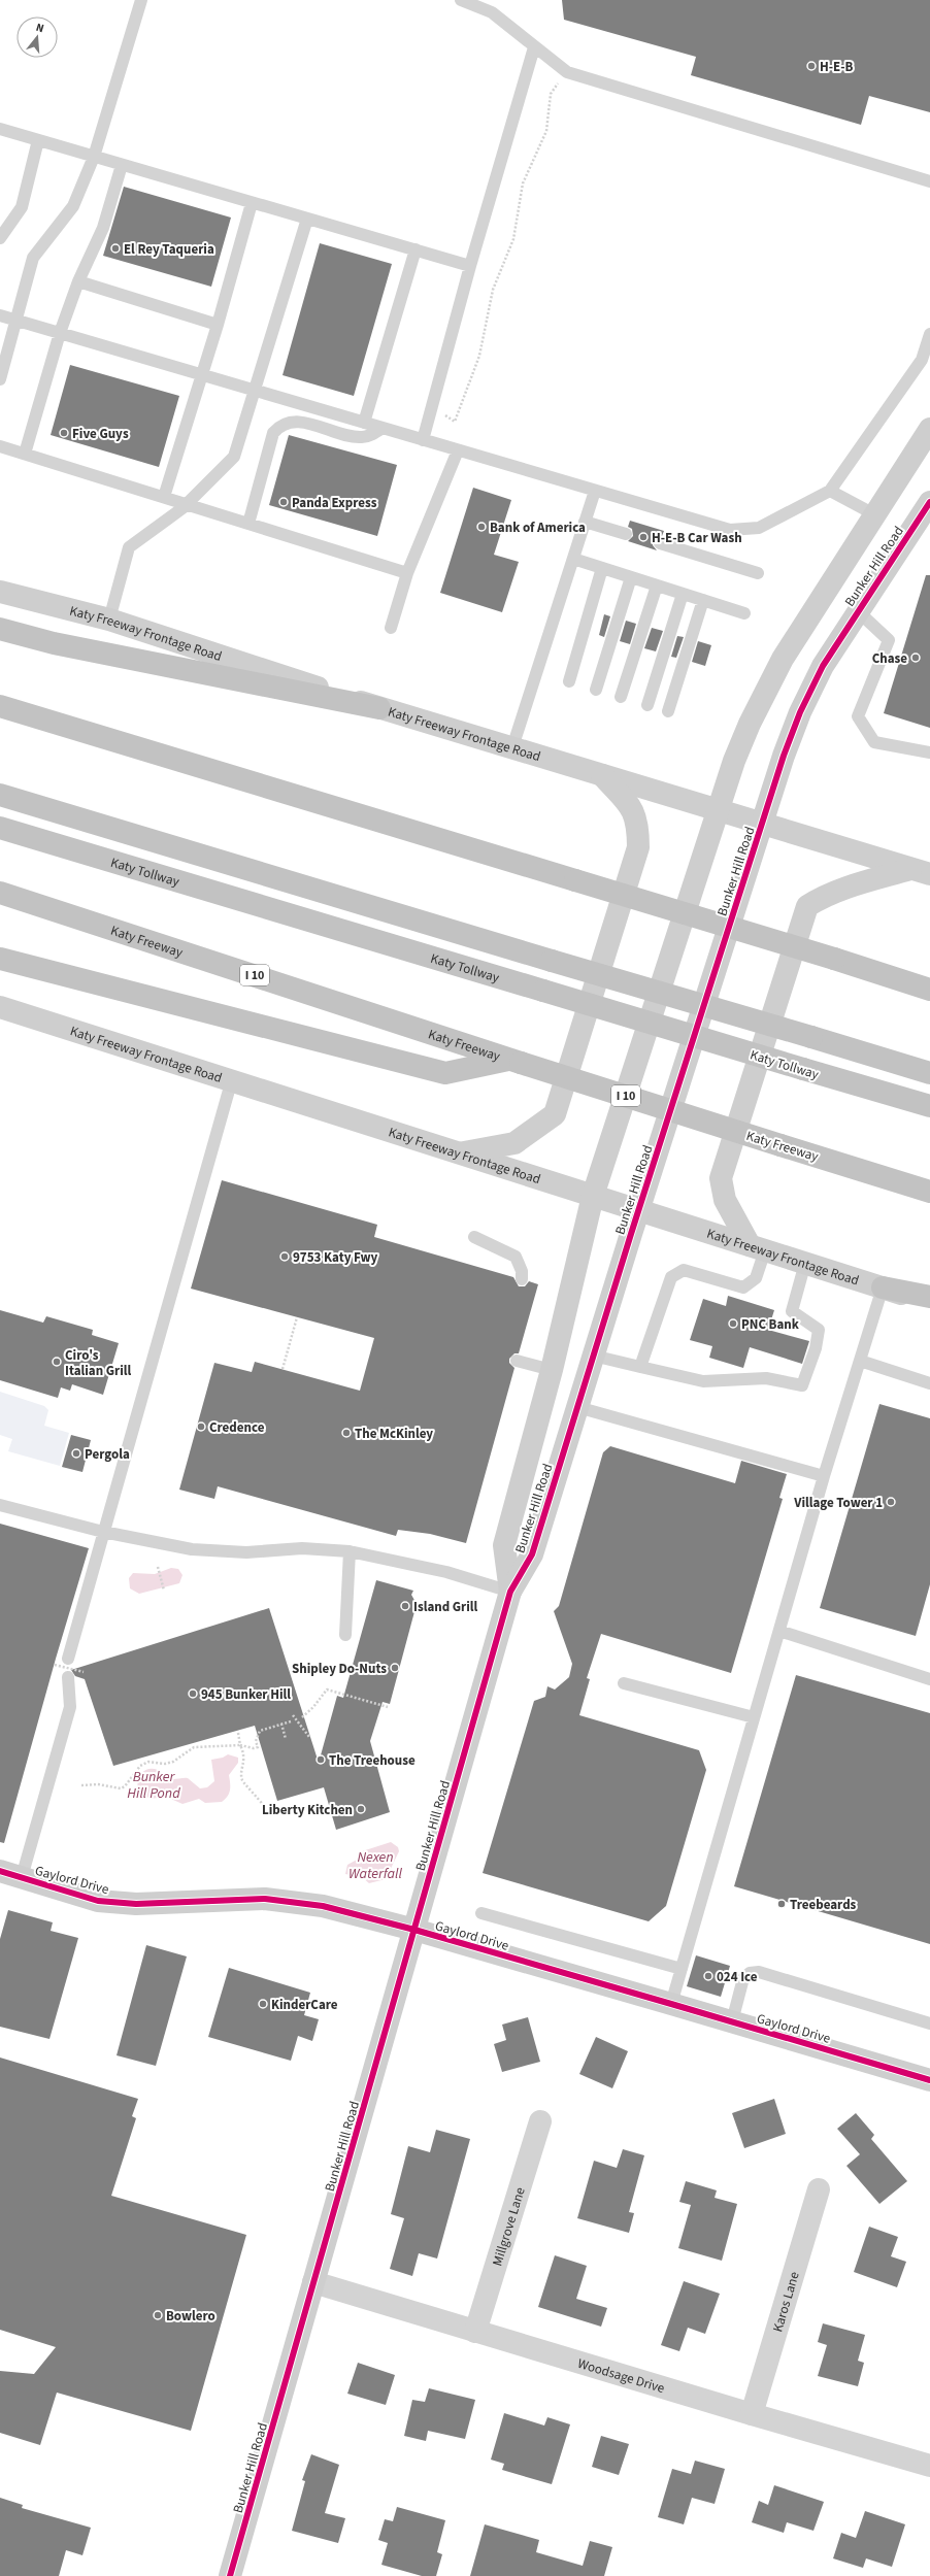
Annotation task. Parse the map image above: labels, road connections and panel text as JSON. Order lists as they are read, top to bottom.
{
  "streets": {
    "highway": ["Katy Tollway", "Katy Freeway", "I 10"],
    "street": [
      "Bunker Hill Road",
      "Katy Freeway Frontage Road",
      "Gaylord Drive",
      "Millgrove Lane",
      "Karos Lane",
      "Woodsage Drive"
    ]
  },
  "crossings": [
    ["Bunker Hill Road", "Katy Freeway Frontage Road"],
    ["Bunker Hill Road", "Gaylord Drive"],
    ["Bunker Hill Road", "Woodsage Drive"],
    ["Millgrove Lane", "Woodsage Drive"],
    ["Karos Lane", "Woodsage Drive"]
  ],
  "water": ["Bunker Hill Pond", "Nexen Waterfall"],
  "places": [
    "H-E-B",
    "El Rey Taqueria",
    "Five Guys",
    "Panda Express",
    "Bank of America",
    "H-E-B Car Wash",
    "Chase",
    "9753 Katy Fwy",
    "PNC Bank",
    "Ciro's Italian Grill",
    "Credence",
    "The McKinley",
    "Pergola",
    "Village Tower 1",
    "Island Grill",
    "Shipley Do-Nuts",
    "945 Bunker Hill",
    "The Treehouse",
    "Liberty Kitchen",
    "Treebeards",
    "024 Ice",
    "KinderCare",
    "Bowlero"
  ],
  "north": "top"
}
